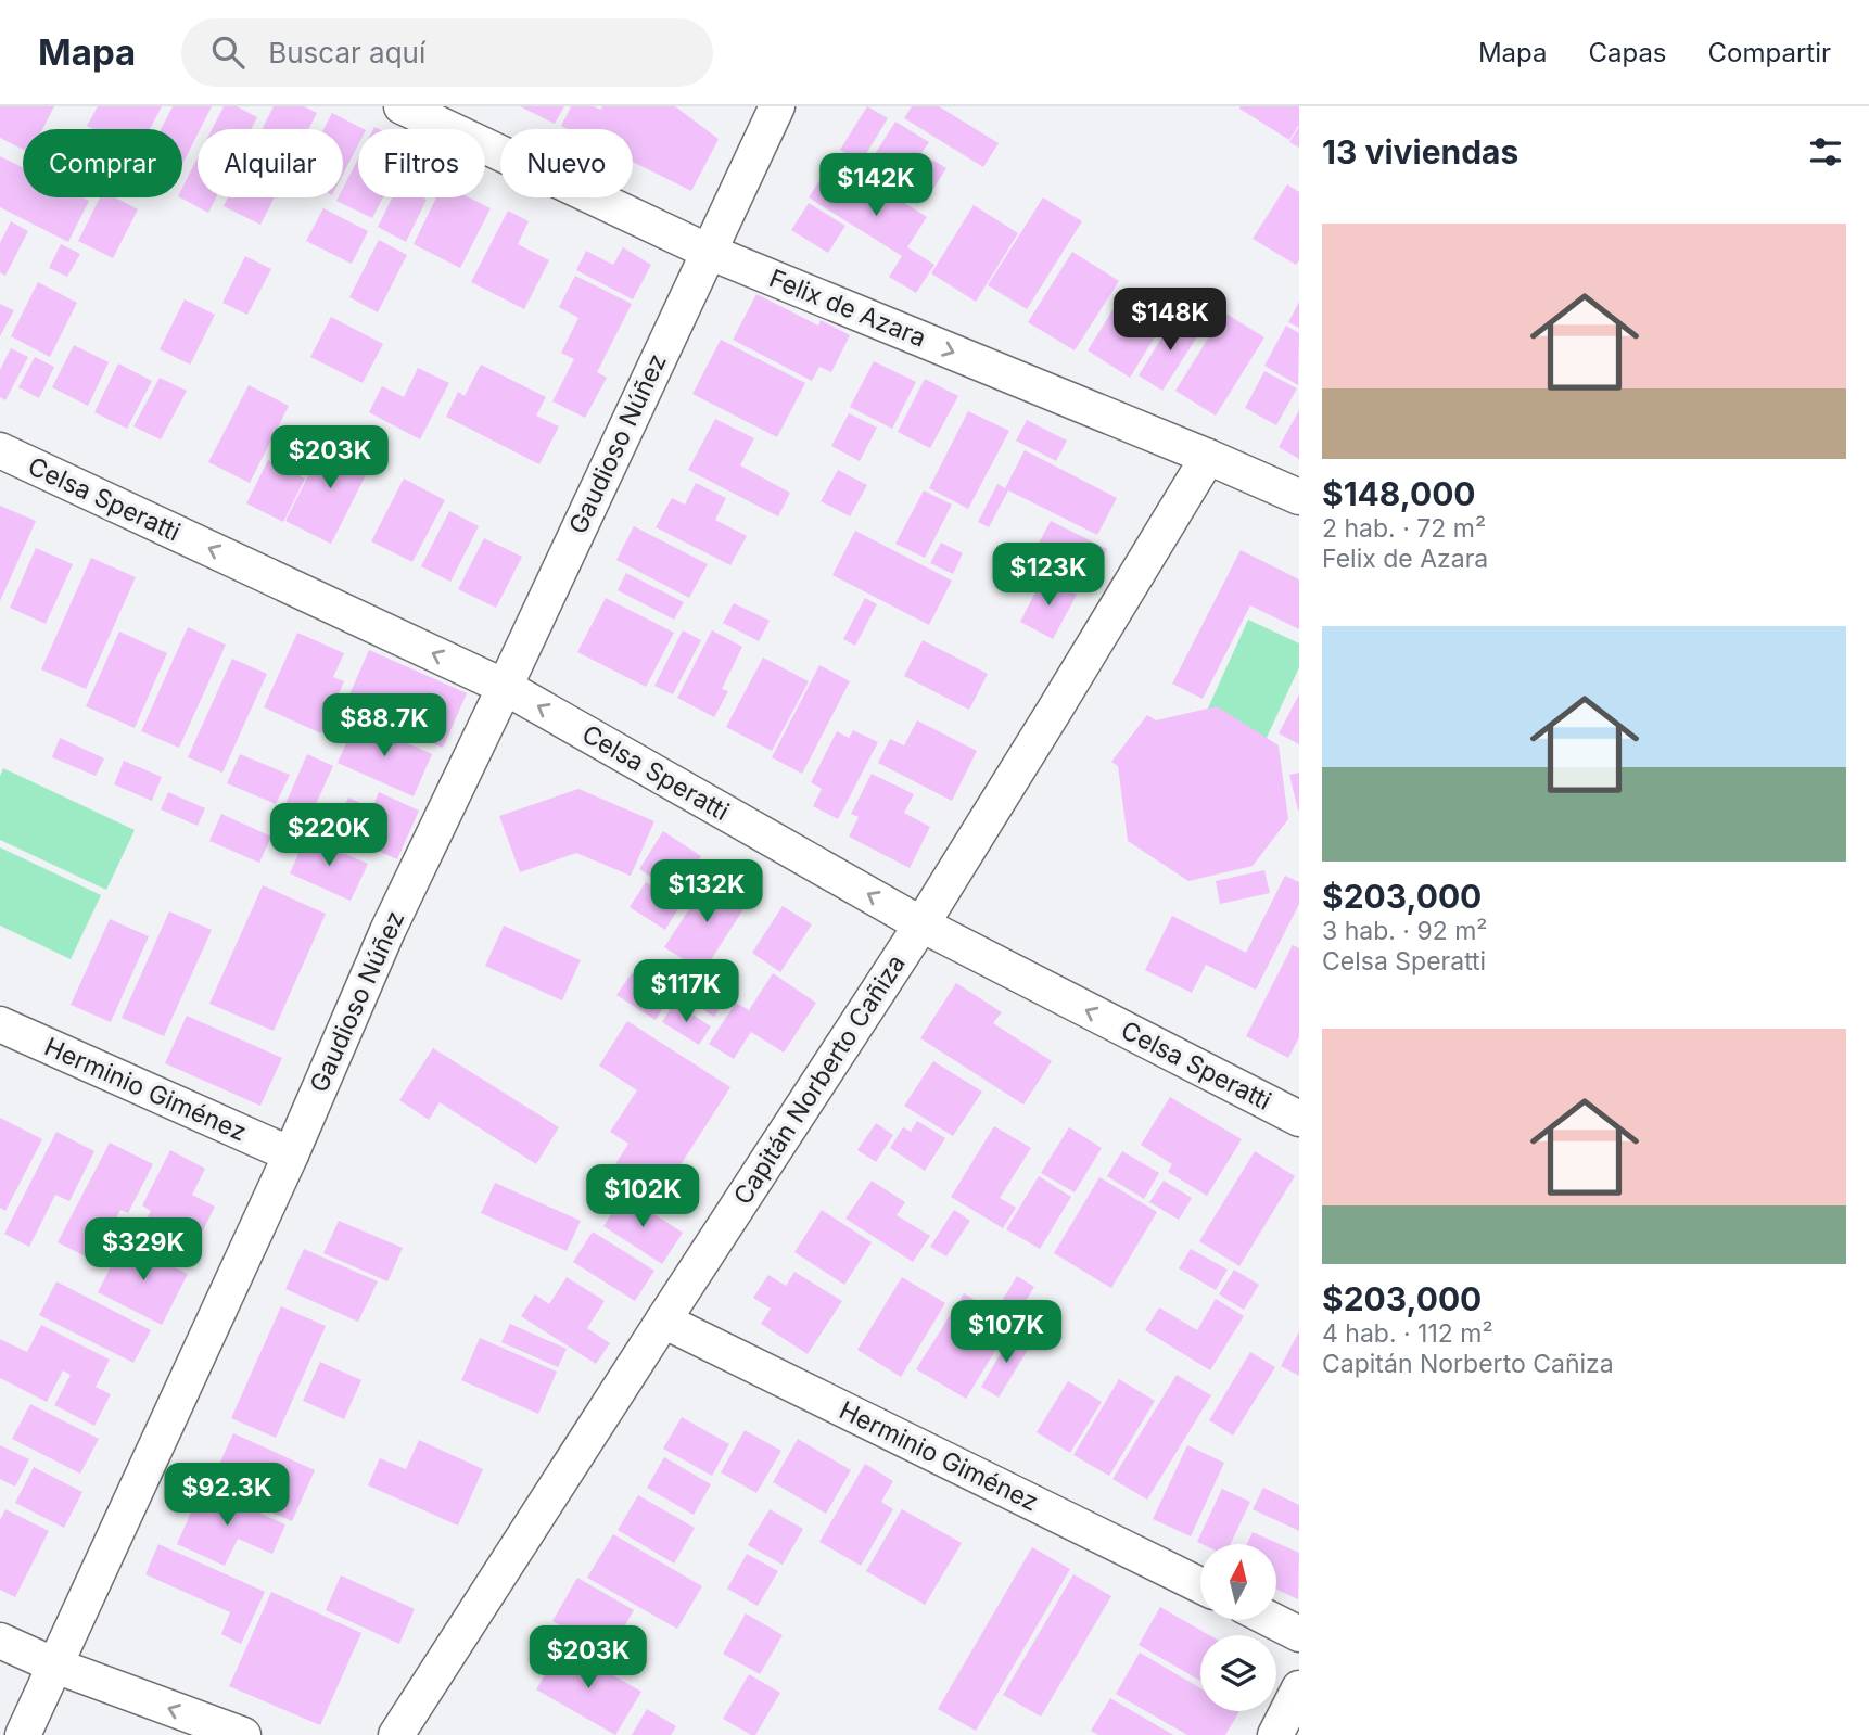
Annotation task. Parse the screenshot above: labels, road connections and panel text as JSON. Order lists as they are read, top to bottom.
{
  "streets": {
    "street": [
      "Felix de Azara",
      "Gaudioso Núñez",
      "Celsa Speratti",
      "Capitán Norberto Cañiza",
      "Herminio Giménez"
    ]
  },
  "crossings": [
    ["Felix de Azara", "Gaudioso Núñez"],
    ["Felix de Azara", "Capitán Norberto Cañiza"],
    ["Gaudioso Núñez", "Celsa Speratti"],
    ["Gaudioso Núñez", "Herminio Giménez"],
    ["Celsa Speratti", "Capitán Norberto Cañiza"],
    ["Capitán Norberto Cañiza", "Herminio Giménez"]
  ],
  "one_way": ["Felix de Azara", "Celsa Speratti"],
  "north": "top",
  "page": {
    "header": "Mapa",
    "search": "Buscar aquí",
    "nav": ["Mapa", "Capas", "Compartir"],
    "heading": "13 viviendas",
    "chip": [
      "Comprar",
      "Alquilar",
      "Filtros",
      "Nuevo"
    ],
    "price": [
      "$142K",
      "$148K",
      "$203K",
      "$123K",
      "$88.7K",
      "$220K",
      "$132K",
      "$117K",
      "$102K",
      "$329K",
      "$107K",
      "$92.3K",
      "$203K"
    ],
    "list": [
      {
        "name": "$148,000",
        "note": "2 hab. · 72 m² · Felix de Azara"
      },
      {
        "name": "$203,000",
        "note": "3 hab. · 92 m² · Celsa Speratti"
      },
      {
        "name": "$203,000",
        "note": "4 hab. · 112 m² · Capitán Norberto Cañiza"
      }
    ]
  }
}
